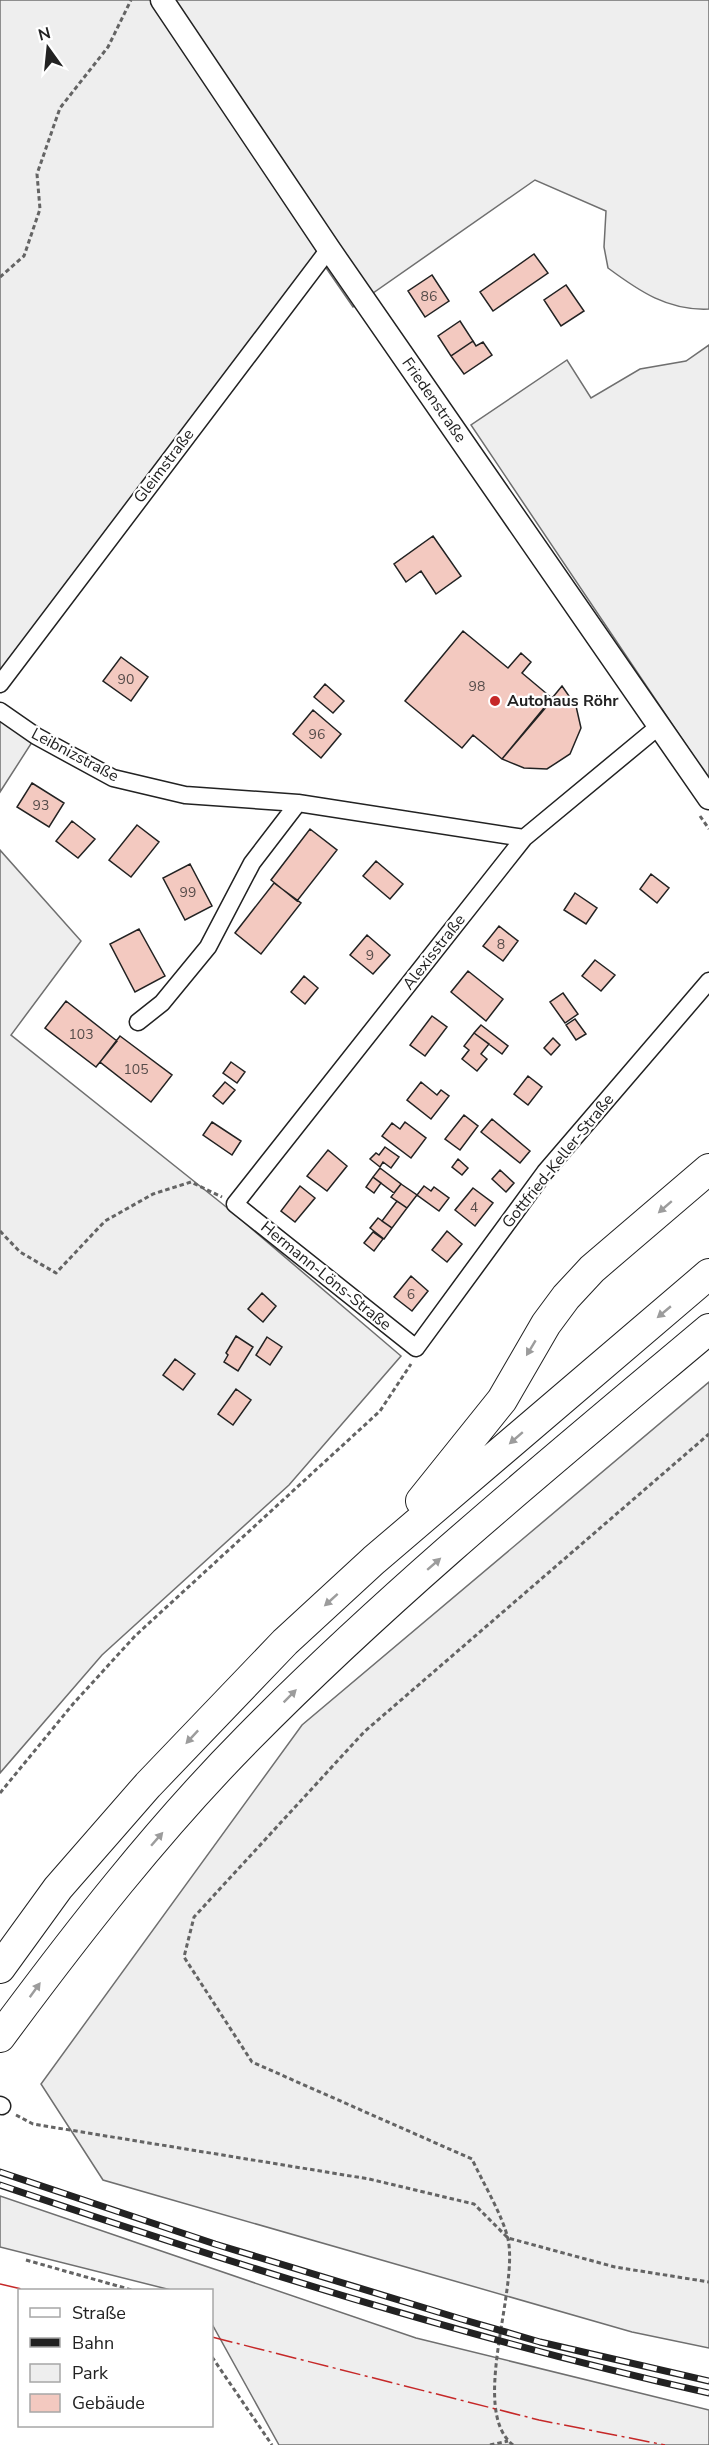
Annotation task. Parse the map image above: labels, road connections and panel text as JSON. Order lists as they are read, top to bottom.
{
  "streets": {
    "main road": ["Friedenstraße"],
    "street": [
      "Gleimstraße",
      "Leibnizstraße",
      "Alexisstraße",
      "Gottfried-Keller-Straße",
      "Hermann-Löns-Straße"
    ]
  },
  "crossings": [
    ["Friedenstraße", "Gleimstraße"],
    ["Friedenstraße", "Alexisstraße"],
    ["Leibnizstraße", "Alexisstraße"],
    ["Alexisstraße", "Hermann-Löns-Straße"],
    ["Gottfried-Keller-Straße", "Hermann-Löns-Straße"]
  ],
  "places": ["Autohaus Röhr"],
  "house_numbers": [
    "86",
    "90",
    "98",
    "96",
    "93",
    "99",
    "8",
    "9",
    "103",
    "105",
    "4",
    "6"
  ],
  "legend": [
    "Straße",
    "Bahn",
    "Park",
    "Gebäude"
  ],
  "north": "top"
}
